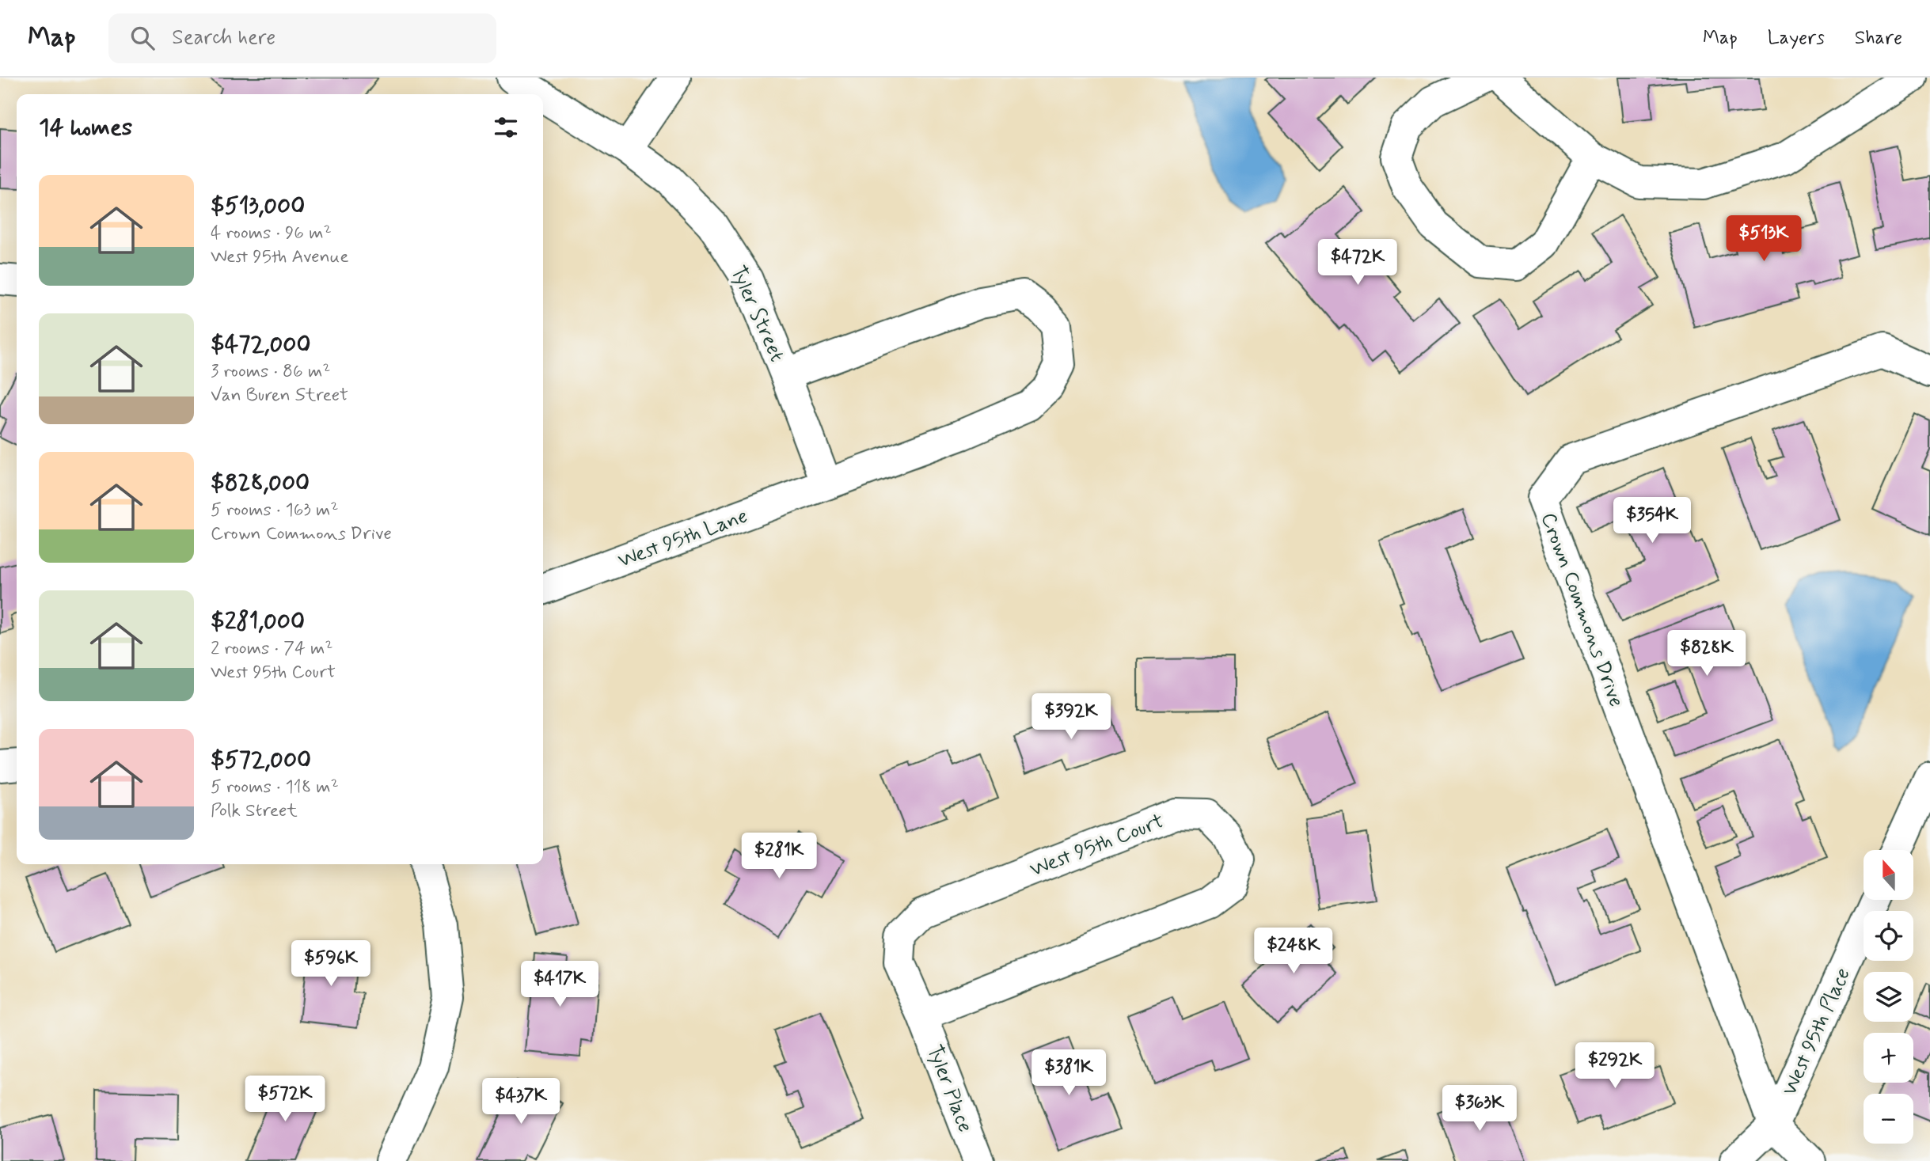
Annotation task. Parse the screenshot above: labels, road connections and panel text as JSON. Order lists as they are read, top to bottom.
{
  "streets": {
    "street": [
      "Tyler Street",
      "West 95th Lane",
      "Crown Commons Drive",
      "West 95th Court",
      "West 95th Place",
      "Tyler Place"
    ]
  },
  "crossings": [
    ["Tyler Street", "West 95th Lane"],
    ["Crown Commons Drive", "West 95th Place"],
    ["West 95th Court", "Tyler Place"]
  ],
  "north": "top",
  "page": {
    "header": "Map",
    "search": "Search here",
    "nav": ["Map", "Layers", "Share"],
    "heading": "14 homes",
    "list": [
      {
        "name": "$513,000",
        "note": "4 rooms · 96 m² · West 95th Avenue"
      },
      {
        "name": "$472,000",
        "note": "3 rooms · 86 m² · Van Buren Street"
      },
      {
        "name": "$828,000",
        "note": "5 rooms · 163 m² · Crown Commons Drive"
      },
      {
        "name": "$281,000",
        "note": "2 rooms · 74 m² · West 95th Court"
      },
      {
        "name": "$572,000",
        "note": "5 rooms · 118 m² · Polk Street"
      }
    ],
    "price": [
      "$513K",
      "$472K",
      "$354K",
      "$828K",
      "$392K",
      "$281K",
      "$248K",
      "$596K",
      "$417K",
      "$292K",
      "$381K",
      "$572K",
      "$437K",
      "$363K"
    ],
    "map_buttons": ["+", "−"]
  }
}
